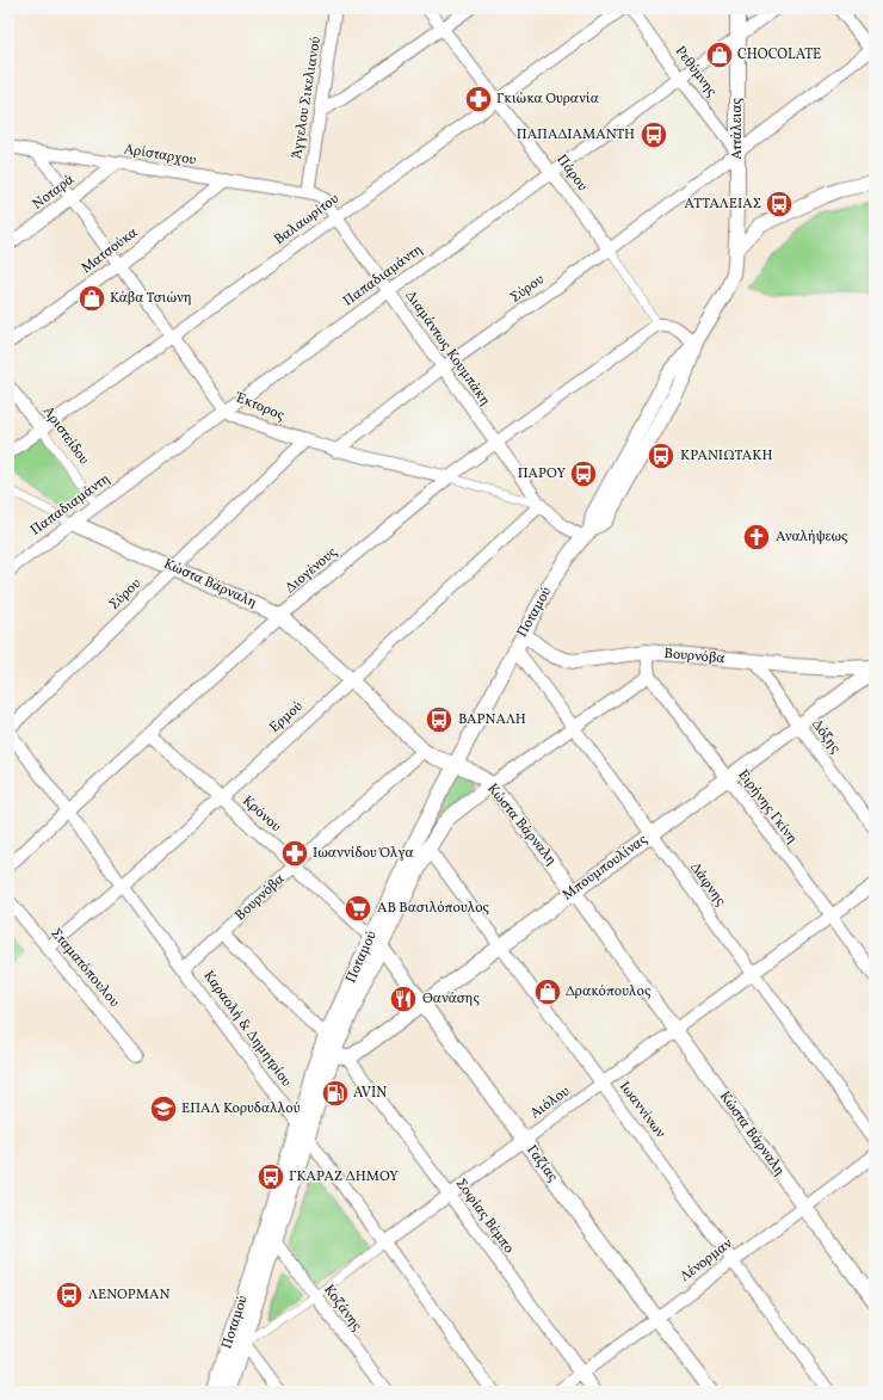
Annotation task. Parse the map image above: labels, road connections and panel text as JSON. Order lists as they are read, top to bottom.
{
  "streets": {
    "street": [
      "Ρεθύμνης",
      "Άγγελου Σικελιανού",
      "Αττάλειας",
      "Αρίσταρχου",
      "Πάρου",
      "Νοταρά",
      "Βαλαωρίτου",
      "Ματσούκα",
      "Παπαδιαμάντη",
      "Σύρου",
      "Διαμάντως Κουμπάκη",
      "Έκτορος",
      "Αριστείδου",
      "Διογένους",
      "Κώστα Βάρναλη",
      "Ποταμού",
      "Βουρνόβα",
      "Ερμού",
      "Δόξης",
      "Ειρήνης Γκίνη",
      "Κρόνου",
      "Μπουμπουλίνας",
      "Δάφνης",
      "Σταματόπουλου",
      "Καραολή & Δημητρίου",
      "Αιόλου",
      "Ιωαννίνων",
      "Γαζίας",
      "Σοφίας Βέμπο",
      "Λένορμαν",
      "Κοζάνης"
    ]
  },
  "crossings": [
    ["Ρεθύμνης", "Αττάλειας"],
    ["Ρεθύμνης", "Παπαδιαμάντη"],
    ["Ρεθύμνης", "Σύρου"],
    ["Άγγελου Σικελιανού", "Αρίσταρχου"],
    ["Άγγελου Σικελιανού", "Διαμάντως Κουμπάκη"],
    ["Αττάλειας", "Παπαδιαμάντη"],
    ["Αττάλειας", "Σύρου"],
    ["Αττάλειας", "Ποταμού"],
    ["Αρίσταρχου", "Νοταρά"],
    ["Αρίσταρχου", "Ματσούκα"],
    ["Αρίσταρχου", "Διαμάντως Κουμπάκη"],
    ["Αρίσταρχου", "Έκτορος"],
    ["Πάρου", "Βαλαωρίτου"],
    ["Πάρου", "Παπαδιαμάντη"],
    ["Πάρου", "Σύρου"],
    ["Πάρου", "Διογένους"],
    ["Νοταρά", "Έκτορος"],
    ["Βαλαωρίτου", "Διαμάντως Κουμπάκη"],
    ["Βαλαωρίτου", "Έκτορος"],
    ["Βαλαωρίτου", "Αριστείδου"],
    ["Ματσούκα", "Έκτορος"],
    ["Παπαδιαμάντη", "Διαμάντως Κουμπάκη"],
    ["Παπαδιαμάντη", "Έκτορος"],
    ["Παπαδιαμάντη", "Αριστείδου"],
    ["Παπαδιαμάντη", "Κώστα Βάρναλη"],
    ["Σύρου", "Διαμάντως Κουμπάκη"],
    ["Σύρου", "Έκτορος"],
    ["Σύρου", "Κώστα Βάρναλη"],
    ["Σύρου", "Καραολή & Δημητρίου"],
    ["Διαμάντως Κουμπάκη", "Έκτορος"],
    ["Διαμάντως Κουμπάκη", "Διογένους"],
    ["Διαμάντως Κουμπάκη", "Ερμού"],
    ["Έκτορος", "Διογένους"],
    ["Έκτορος", "Ποταμού"],
    ["Έκτορος", "Ερμού"],
    ["Διογένους", "Κώστα Βάρναλη"],
    ["Διογένους", "Κρόνου"],
    ["Διογένους", "Καραολή & Δημητρίου"],
    ["Κώστα Βάρναλη", "Ποταμού"],
    ["Κώστα Βάρναλη", "Βουρνόβα"],
    ["Κώστα Βάρναλη", "Ερμού"],
    ["Κώστα Βάρναλη", "Μπουμπουλίνας"],
    ["Κώστα Βάρναλη", "Αιόλου"],
    ["Κώστα Βάρναλη", "Λένορμαν"],
    ["Ποταμού", "Βουρνόβα"],
    ["Ποταμού", "Κρόνου"],
    ["Ποταμού", "Δάφνης"],
    ["Ποταμού", "Καραολή & Δημητρίου"],
    ["Ποταμού", "Αιόλου"],
    ["Ποταμού", "Ιωαννίνων"],
    ["Ποταμού", "Γαζίας"],
    ["Ποταμού", "Κοζάνης"],
    ["Βουρνόβα", "Δόξης"],
    ["Βουρνόβα", "Ειρήνης Γκίνη"],
    ["Βουρνόβα", "Κρόνου"],
    ["Βουρνόβα", "Μπουμπουλίνας"],
    ["Βουρνόβα", "Δάφνης"],
    ["Βουρνόβα", "Καραολή & Δημητρίου"],
    ["Ερμού", "Κρόνου"],
    ["Ερμού", "Σταματόπουλου"],
    ["Ερμού", "Καραολή & Δημητρίου"],
    ["Δόξης", "Μπουμπουλίνας"],
    ["Ειρήνης Γκίνη", "Μπουμπουλίνας"],
    ["Ειρήνης Γκίνη", "Αιόλου"],
    ["Κρόνου", "Γαζίας"],
    ["Μπουμπουλίνας", "Δάφνης"],
    ["Μπουμπουλίνας", "Ιωαννίνων"],
    ["Μπουμπουλίνας", "Γαζίας"],
    ["Μπουμπουλίνας", "Σοφίας Βέμπο"],
    ["Δάφνης", "Αιόλου"],
    ["Καραολή & Δημητρίου", "Αιόλου"],
    ["Αιόλου", "Ιωαννίνων"],
    ["Αιόλου", "Γαζίας"],
    ["Αιόλου", "Σοφίας Βέμπο"],
    ["Αιόλου", "Κοζάνης"],
    ["Ιωαννίνων", "Λένορμαν"],
    ["Γαζίας", "Λένορμαν"],
    ["Σοφίας Βέμπο", "Λένορμαν"]
  ],
  "places": {
    "shop": ["CHOCOLATE", "Κάβα Τσιώνη", "Δρακόπουλος"],
    "pharmacy": ["Γκιώκα Ουρανία", "Ιωαννίδου Όλγα"],
    "bus stop": [
      "ΠΑΠΑΔΙΑΜΑΝΤΗ",
      "ΑΤΤΑΛΕΙΑΣ",
      "ΚΡΑΝΙΩΤΑΚΗ",
      "ΠΑΡΟΥ",
      "ΒΑΡΝΑΛΗ",
      "ΓΚΑΡΑΖ ΔΗΜΟΥ",
      "ΛΕΝΟΡΜΑΝ"
    ],
    "church": ["Αναλήψεως"],
    "supermarket": ["ΑΒ Βασιλόπουλος"],
    "restaurant": ["Θανάσης"],
    "fuel station": ["AVIN"],
    "school or university": ["ΕΠΑΛ Κορυδαλλού"]
  }
}
